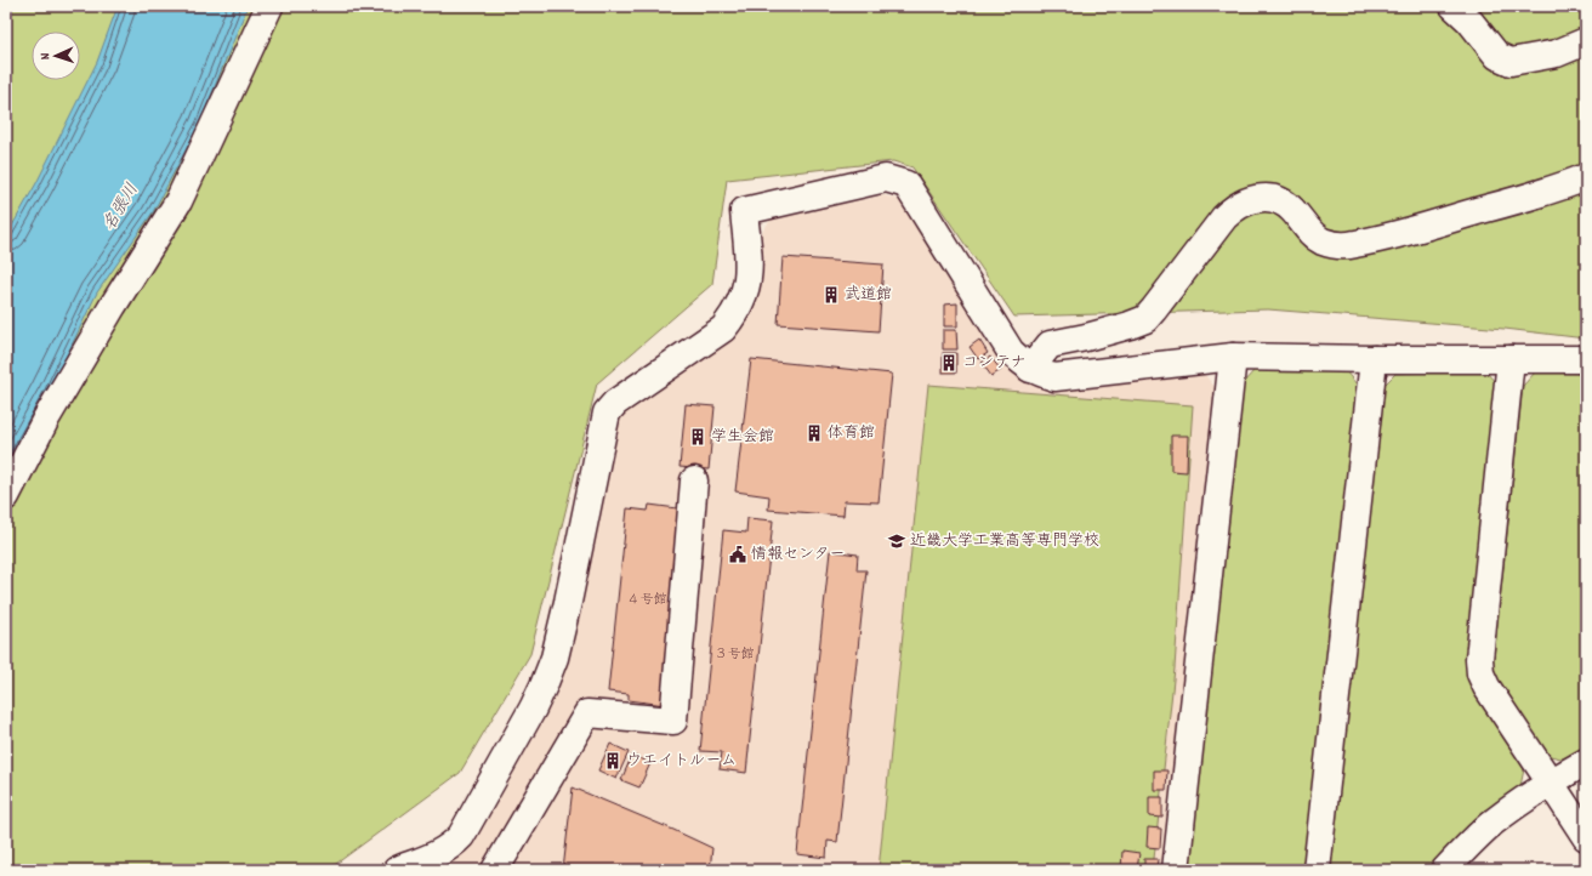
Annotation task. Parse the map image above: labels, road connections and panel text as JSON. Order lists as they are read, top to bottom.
{
  "water": ["名張川"],
  "places": {
    "building": [
      "武道館",
      "コンテナ",
      "体育館",
      "学生会館",
      "ウエイトルーム"
    ],
    "school or university": ["近畿大学工業高等専門学校"],
    "public building": ["情報センター"]
  },
  "house_numbers": ["４号館", "３号館"],
  "north": "left"
}
